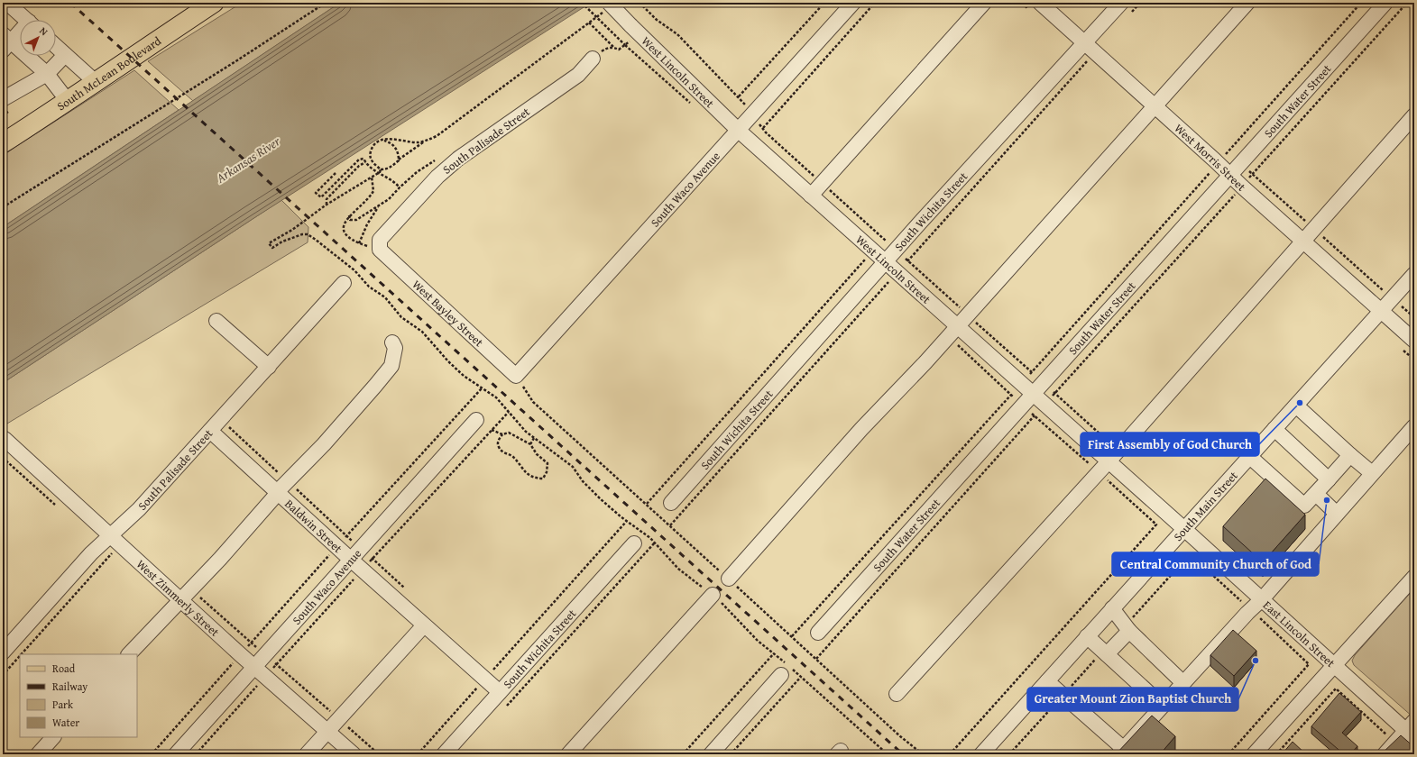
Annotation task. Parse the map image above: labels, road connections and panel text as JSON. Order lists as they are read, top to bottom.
{
  "streets": {
    "main road": ["South McLean Boulevard"],
    "street": [
      "West Lincoln Street",
      "South Water Street",
      "South Palisade Street",
      "West Morris Street",
      "South Waco Avenue",
      "South Wichita Street",
      "West Bayley Street",
      "South Main Street",
      "Baldwin Street",
      "West Zimmerly Street",
      "East Lincoln Street"
    ]
  },
  "crossings": [
    ["West Lincoln Street", "South Water Street"],
    ["West Lincoln Street", "South Waco Avenue"],
    ["West Lincoln Street", "South Wichita Street"],
    ["West Lincoln Street", "South Main Street"],
    ["West Lincoln Street", "East Lincoln Street"],
    ["South Water Street", "West Morris Street"],
    ["South Palisade Street", "West Bayley Street"],
    ["South Palisade Street", "Baldwin Street"],
    ["South Palisade Street", "West Zimmerly Street"],
    ["West Morris Street", "South Wichita Street"],
    ["West Morris Street", "South Main Street"],
    ["South Waco Avenue", "West Bayley Street"],
    ["South Waco Avenue", "Baldwin Street"],
    ["South Waco Avenue", "West Zimmerly Street"],
    ["South Wichita Street", "Baldwin Street"],
    ["South Main Street", "East Lincoln Street"]
  ],
  "water": ["Arkansas River"],
  "places": ["First Assembly of God Church", "Central Community Church of God", "Greater Mount Zion Baptist Church"],
  "legend": [
    "Road",
    "Railway",
    "Park",
    "Water"
  ],
  "north": "top right"
}
